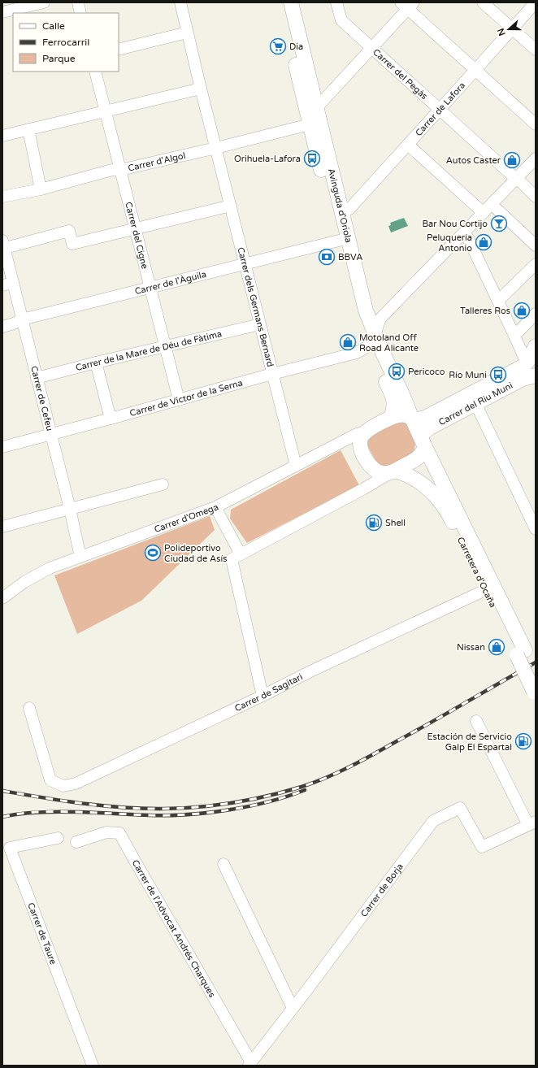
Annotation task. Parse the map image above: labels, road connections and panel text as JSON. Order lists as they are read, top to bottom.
{
  "streets": {
    "main road": [
      "Avinguda d'Oriola",
      "Carrer del Riu Muni",
      "Carrer d'Omega",
      "Carretera d'Ocaña"
    ],
    "street": [
      "Carrer del Pegàs",
      "Carrer de Lafora",
      "Carrer d'Algol",
      "Carrer del Cigne",
      "Carrer de l'Àguila",
      "Carrer dels Germans Bernard",
      "Carrer de la Mare de Déu de Fàtima",
      "Carrer de Víctor de la Serna",
      "Carrer de Cefeu",
      "Carrer de Sagitari",
      "Carrer de Borja",
      "Carrer de l'Advocat Andrés Charques",
      "Carrer de Taure"
    ]
  },
  "crossings": [
    ["Carrer del Pegàs", "Carrer de Lafora"],
    ["Carrer de Lafora", "Avinguda d'Oriola"],
    ["Carrer d'Algol", "Avinguda d'Oriola"],
    ["Carrer d'Algol", "Carrer del Cigne"],
    ["Carrer d'Algol", "Carrer dels Germans Bernard"],
    ["Avinguda d'Oriola", "Carrer de l'Àguila"],
    ["Avinguda d'Oriola", "Carrer de Víctor de la Serna"],
    ["Avinguda d'Oriola", "Carrer del Riu Muni"],
    ["Avinguda d'Oriola", "Carrer d'Omega"],
    ["Avinguda d'Oriola", "Carretera d'Ocaña"],
    ["Carrer del Cigne", "Carrer de l'Àguila"],
    ["Carrer del Cigne", "Carrer de la Mare de Déu de Fàtima"],
    ["Carrer del Cigne", "Carrer de Víctor de la Serna"],
    ["Carrer de l'Àguila", "Carrer dels Germans Bernard"],
    ["Carrer de l'Àguila", "Carrer de Cefeu"],
    ["Carrer dels Germans Bernard", "Carrer de la Mare de Déu de Fàtima"],
    ["Carrer dels Germans Bernard", "Carrer de Víctor de la Serna"],
    ["Carrer dels Germans Bernard", "Carrer d'Omega"],
    ["Carrer de la Mare de Déu de Fàtima", "Carrer de Cefeu"],
    ["Carrer de Víctor de la Serna", "Carrer de Cefeu"],
    ["Carrer de Cefeu", "Carrer d'Omega"],
    ["Carrer del Riu Muni", "Carrer d'Omega"],
    ["Carrer del Riu Muni", "Carretera d'Ocaña"],
    ["Carrer d'Omega", "Carretera d'Ocaña"],
    ["Carretera d'Ocaña", "Carrer de Sagitari"],
    ["Carrer de Borja", "Carrer de l'Advocat Andrés Charques"]
  ],
  "places": {
    "supermarket": ["Dia"],
    "bus stop": ["Orihuela-Lafora", "Pericoco", "Río Muni"],
    "shop": [
      "Autos Caster",
      "Peluquería Antonio",
      "Talleres Ros",
      "Motoland Off Road Alicante",
      "Nissan"
    ],
    "bar": ["Bar Nou Cortijo"],
    "bank": ["BBVA"],
    "fuel station": ["Shell", "Estación de Servicio Galp El Espartal"],
    "sports": ["Polideportivo Ciudad de Asís"]
  },
  "legend": ["Calle", "Ferrocarril", "Parque"],
  "north": "left"
}
